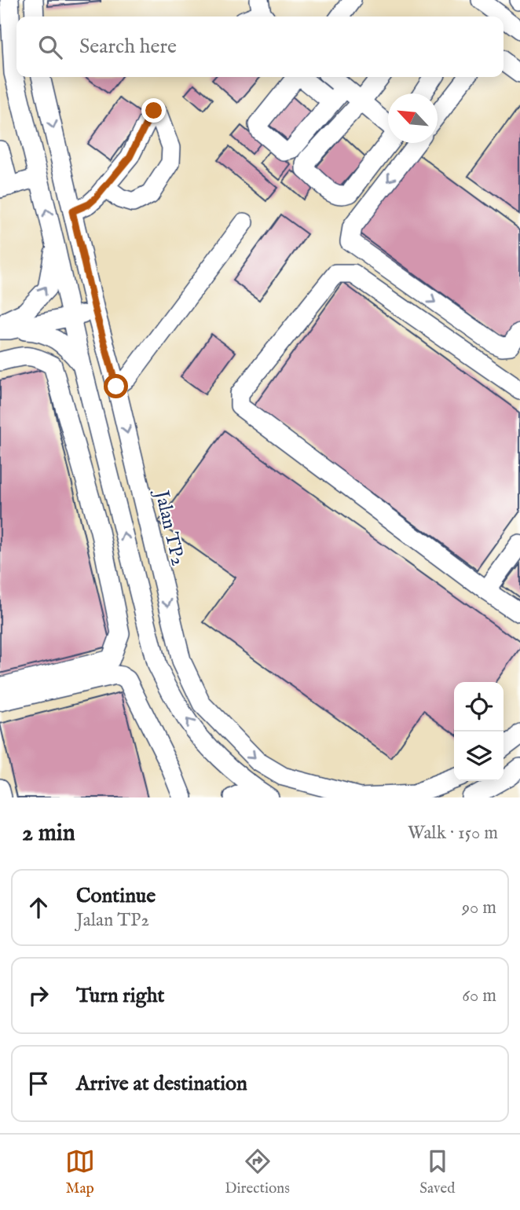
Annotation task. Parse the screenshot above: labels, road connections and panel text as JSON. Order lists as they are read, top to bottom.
{
  "streets": {
    "street": ["Jalan TP2"]
  },
  "north": "top left",
  "page": {
    "search": "Search here",
    "heading": ["2 min", "Walk · 150 m"],
    "list": [
      ["Continue", "Jalan TP2", "90 m"],
      ["Turn right", "60 m"],
      "Arrive at destination"
    ],
    "nav": ["Map", "Directions", "Saved"]
  }
}
